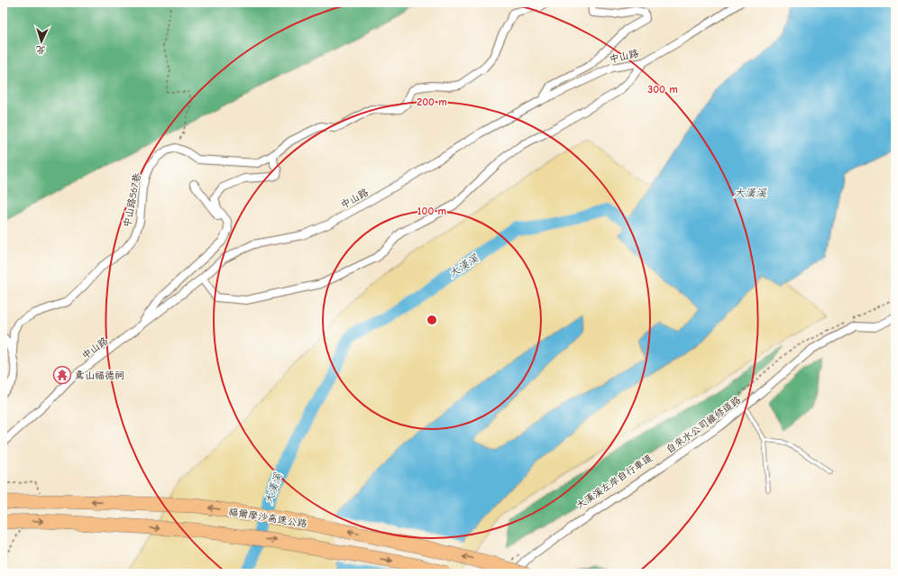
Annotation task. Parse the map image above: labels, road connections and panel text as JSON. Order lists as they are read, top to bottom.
{
  "streets": {
    "highway": ["福爾摩沙高速公路"],
    "street": ["中山路", "中山路567巷", "自來水公司維修道路"]
  },
  "crossings": [
    ["自來水公司維修道路", "福爾摩沙高速公路"]
  ],
  "water": ["大漢溪"],
  "places": {
    "temple": ["鳶山福德祠"]
  },
  "north": "bottom",
  "rings": ["300 m", "200 m", "100 m"]
}
